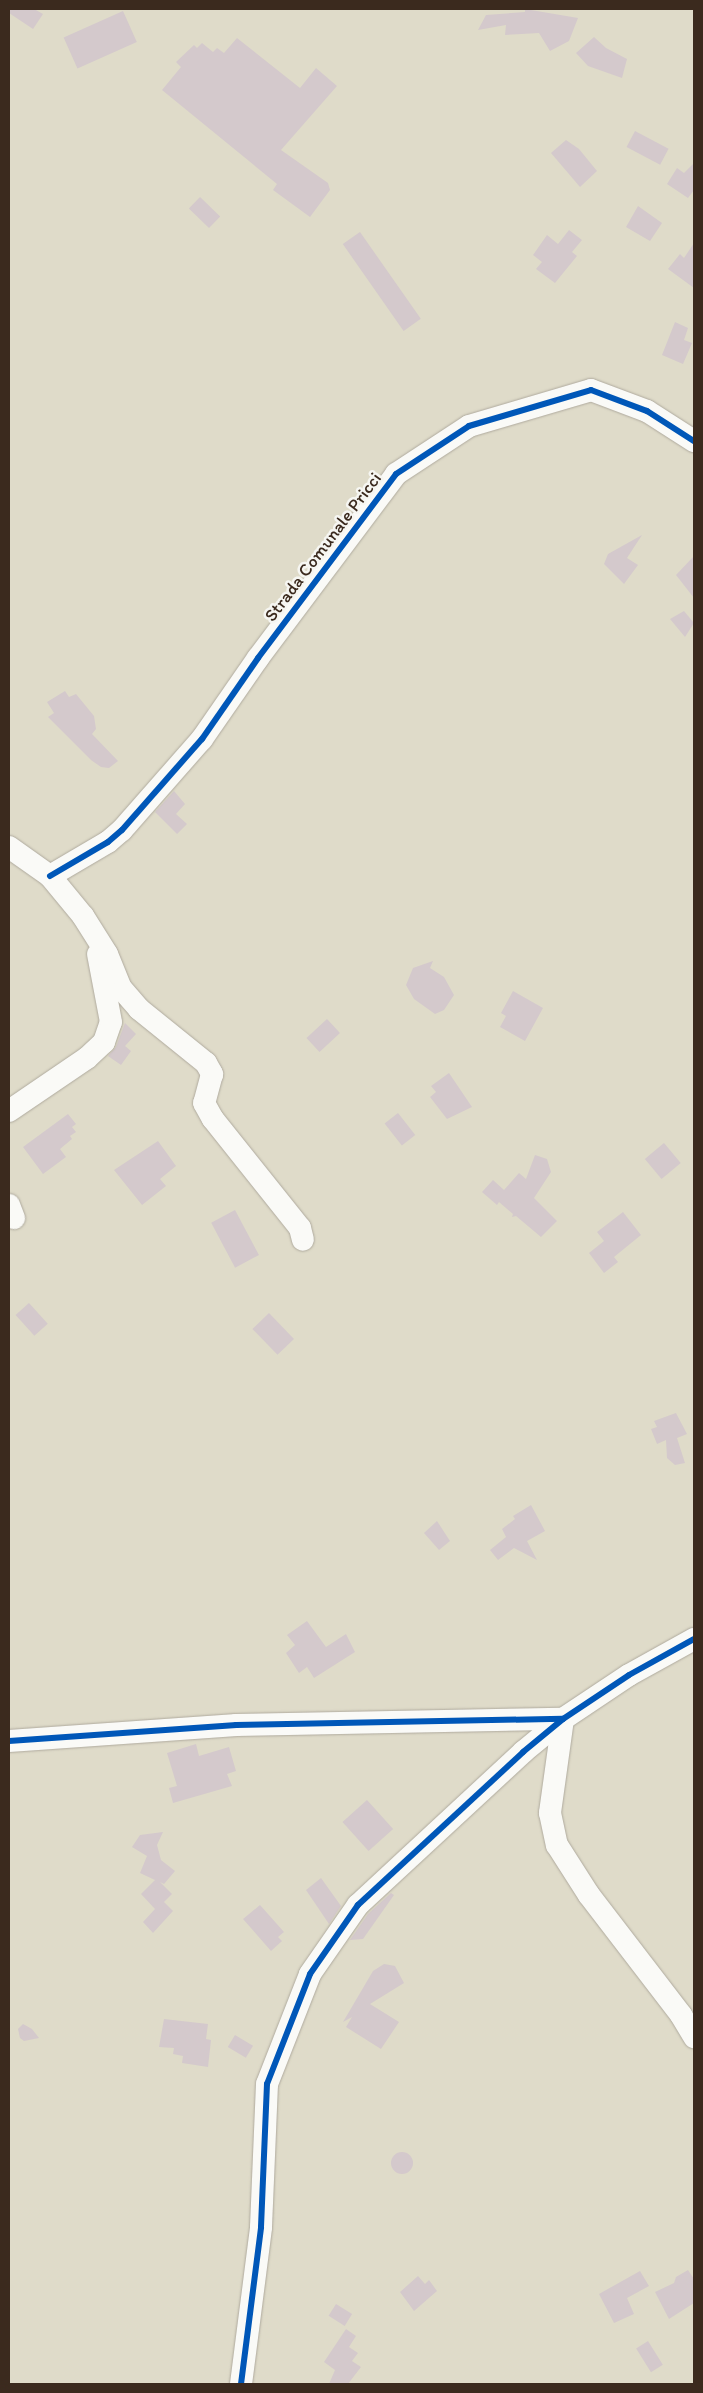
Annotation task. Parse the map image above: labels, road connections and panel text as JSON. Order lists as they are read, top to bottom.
{
  "streets": {
    "street": ["Strada Comunale Pricci"]
  }
}
